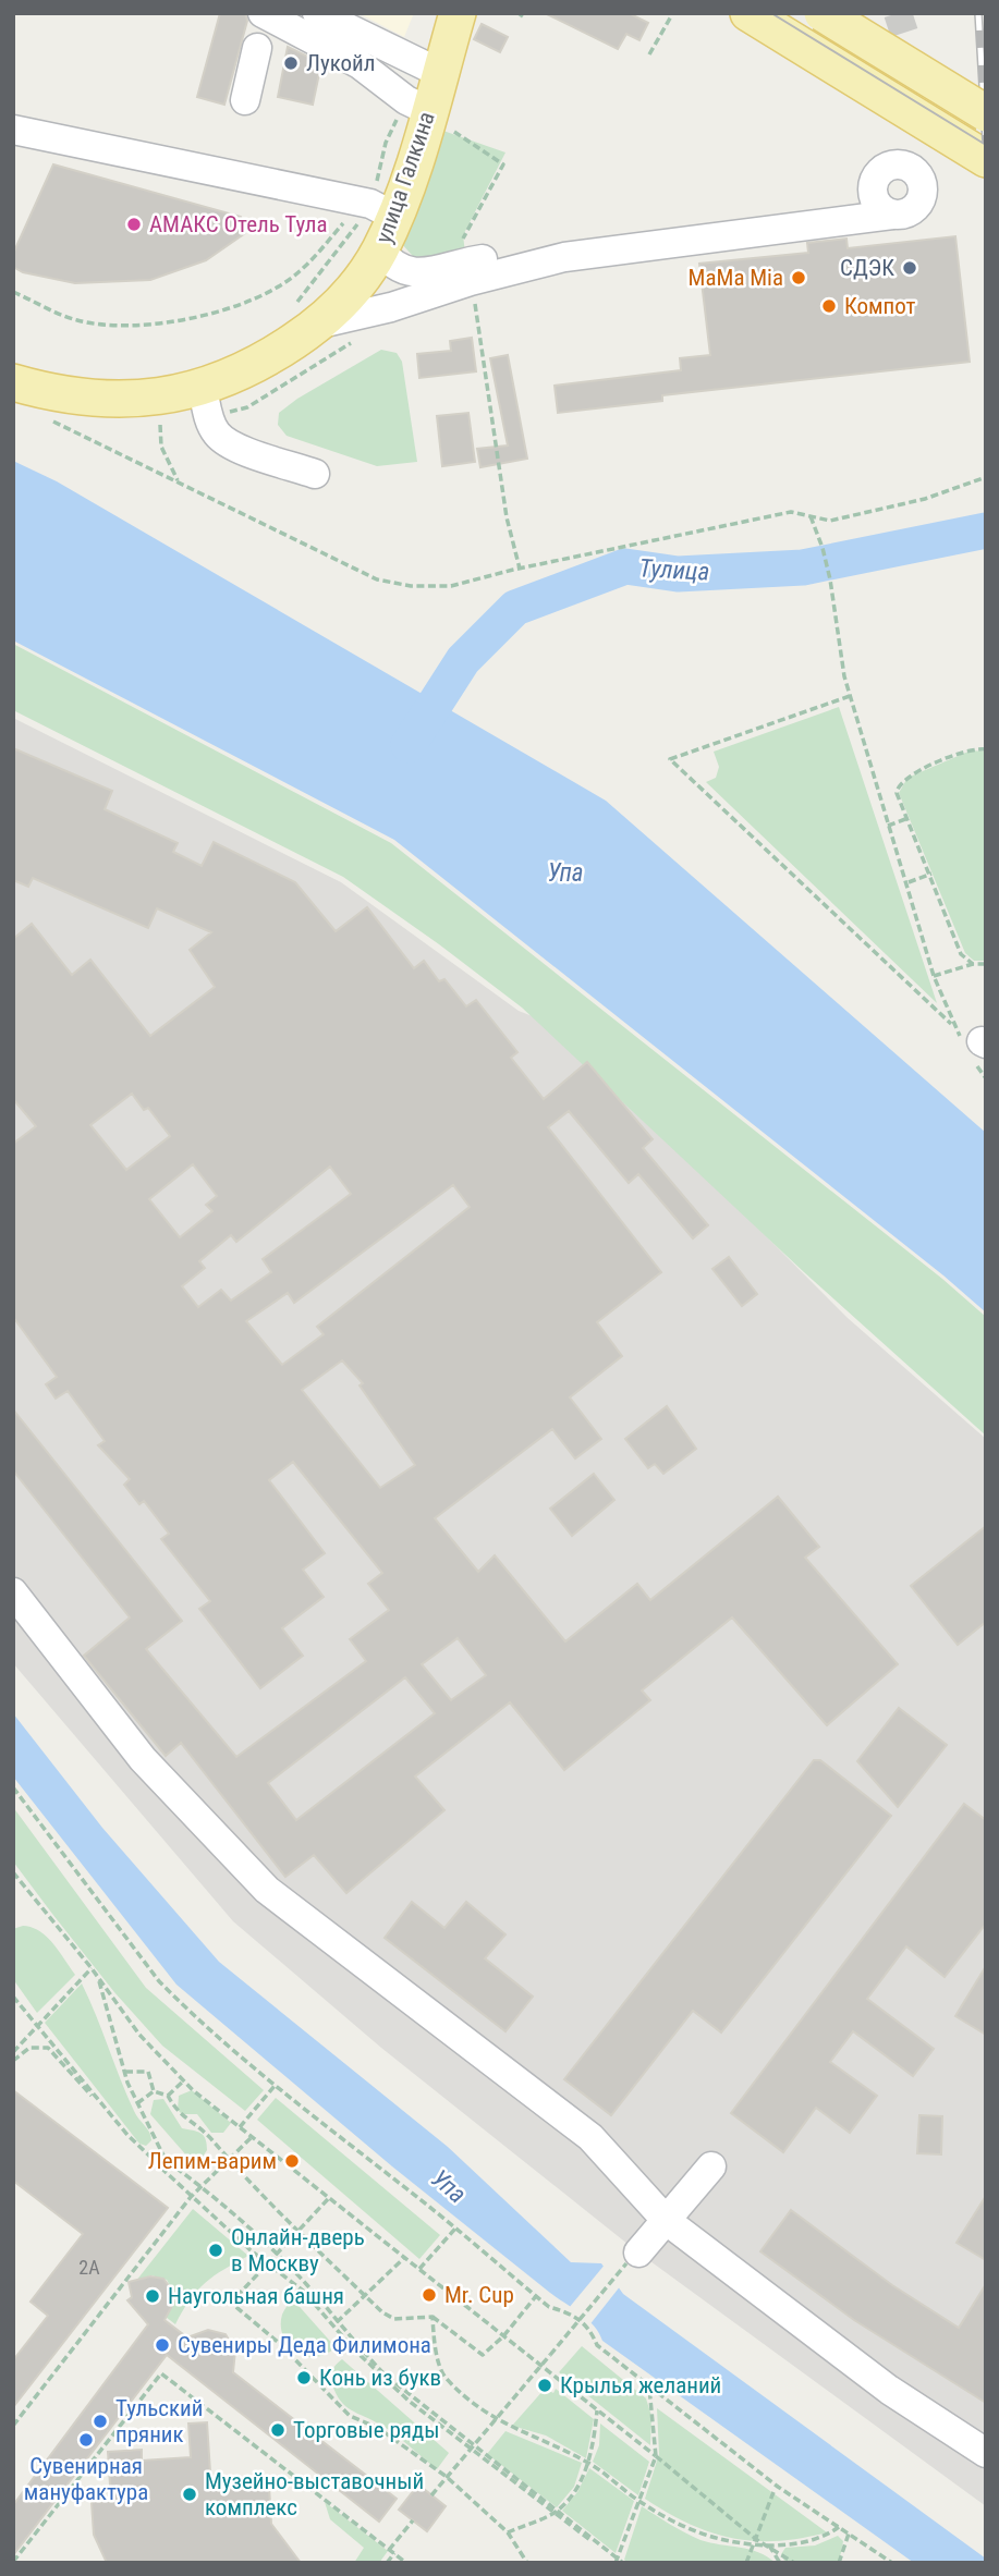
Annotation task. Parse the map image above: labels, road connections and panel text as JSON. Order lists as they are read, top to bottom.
{
  "streets": {
    "main road": ["улица Галкина"]
  },
  "water": ["Тулица", "Упа"],
  "places": [
    "Лукойл",
    "АМАКС Отель Тула",
    "СДЭК",
    "MaMa Mia",
    "Компот",
    "Лепим-варим",
    "Онлайн-дверь в Москву",
    "Mr. Cup",
    "Наугольная башня",
    "Сувениры Деда Филимона",
    "Конь из букв",
    "Крылья желаний",
    "Тульский пряник",
    "Торговые ряды",
    "Сувенирная мануфактура",
    "Музейно-выставочный комплекс"
  ],
  "house_numbers": ["2А"]
}
